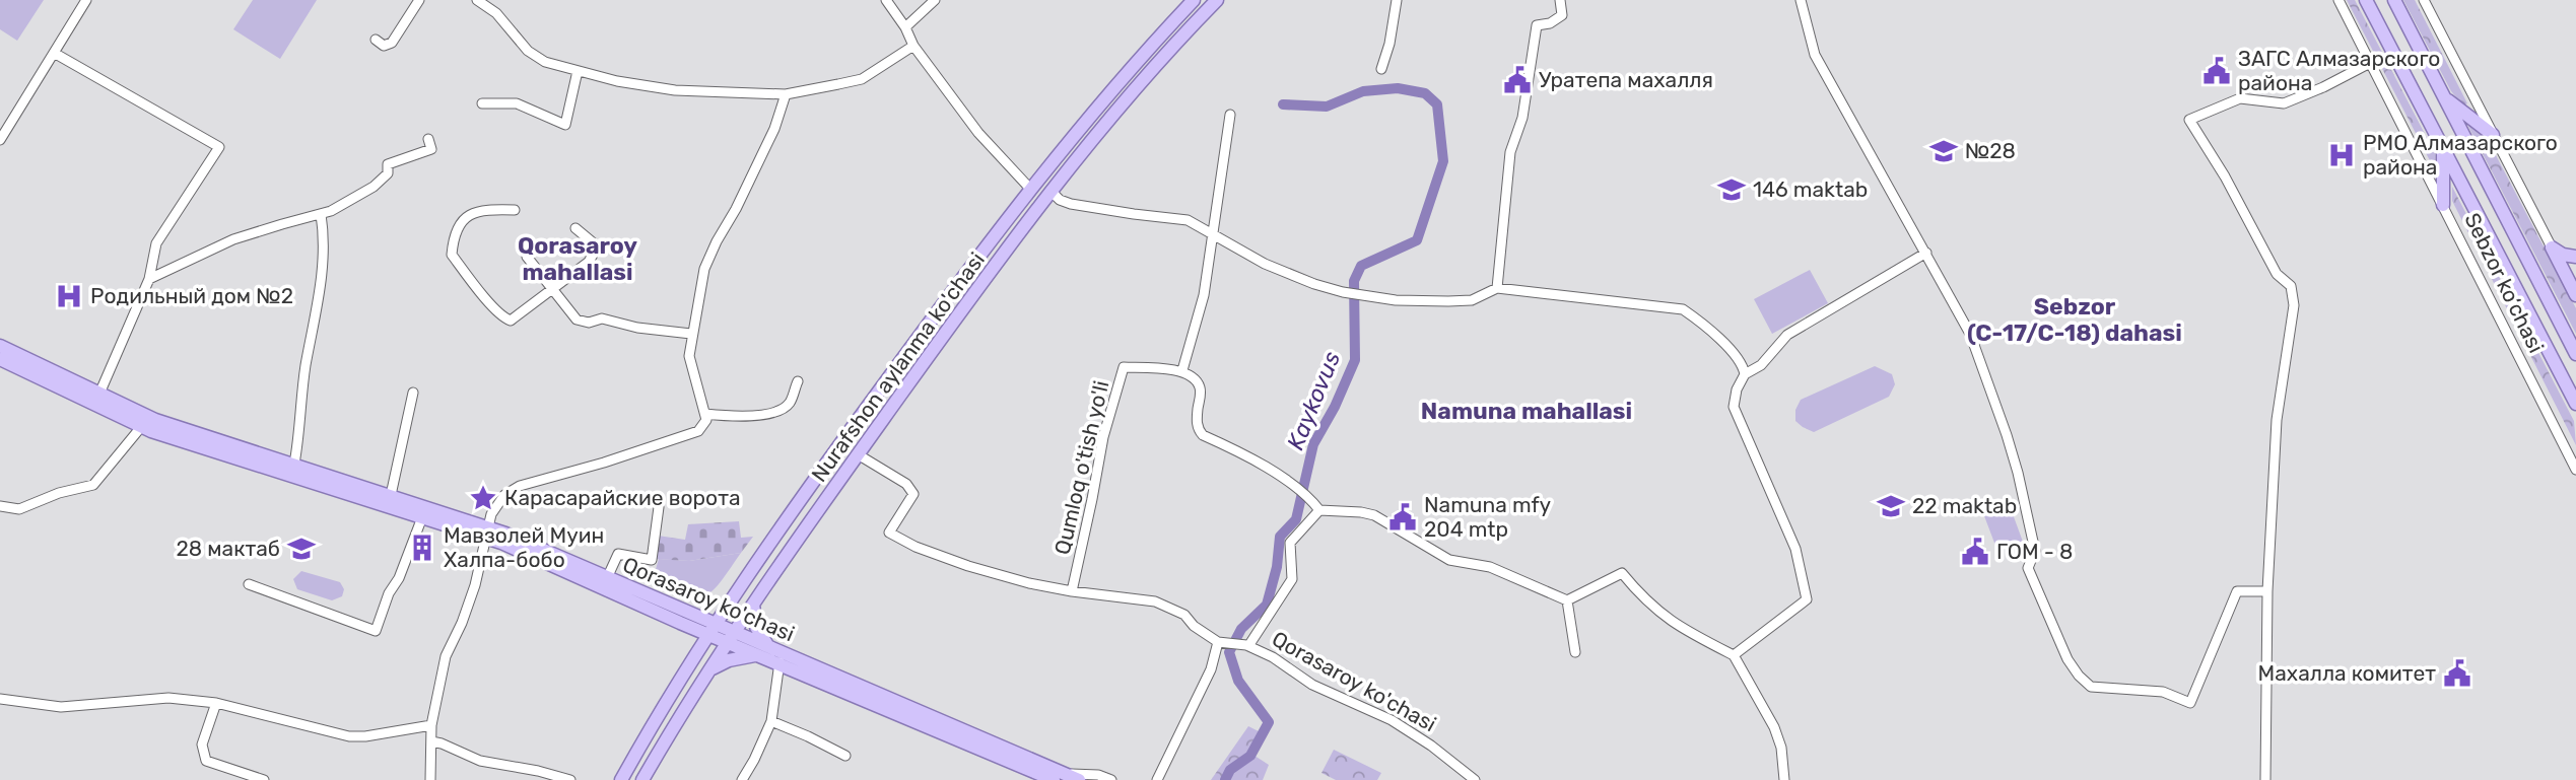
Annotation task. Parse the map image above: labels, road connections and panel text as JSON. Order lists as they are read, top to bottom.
{
  "streets": {
    "main road": ["Sebzor ko‘chasi", "Nurafshon aylanma ko'chasi", "Qorasaroy ko'chasi"],
    "street": ["Qumloq o'tish yo'li"]
  },
  "crossings": [
    ["Nurafshon aylanma ko'chasi", "Qorasaroy ko'chasi"]
  ],
  "districts": ["Qorasaroy mahallasi", "Sebzor (C-17/C-18) dahasi", "Namuna mahallasi"],
  "water": ["Kaykovus"],
  "places": {
    "public building": [
      "ЗАГС Алмазарского района",
      "Уратепа махалля",
      "Namuna mfy 204 mtp",
      "ГОМ - 8",
      "Махалла комитет"
    ],
    "school or university": [
      "№28",
      "146 maktab",
      "22 maktab",
      "28 мактаб"
    ],
    "hospital": ["РМО Алмазарского района", "Родильный дом №2"],
    "place": ["Карасарайские ворота"],
    "building": ["Мавзолей Муин Халпа-бобо"]
  }
}
